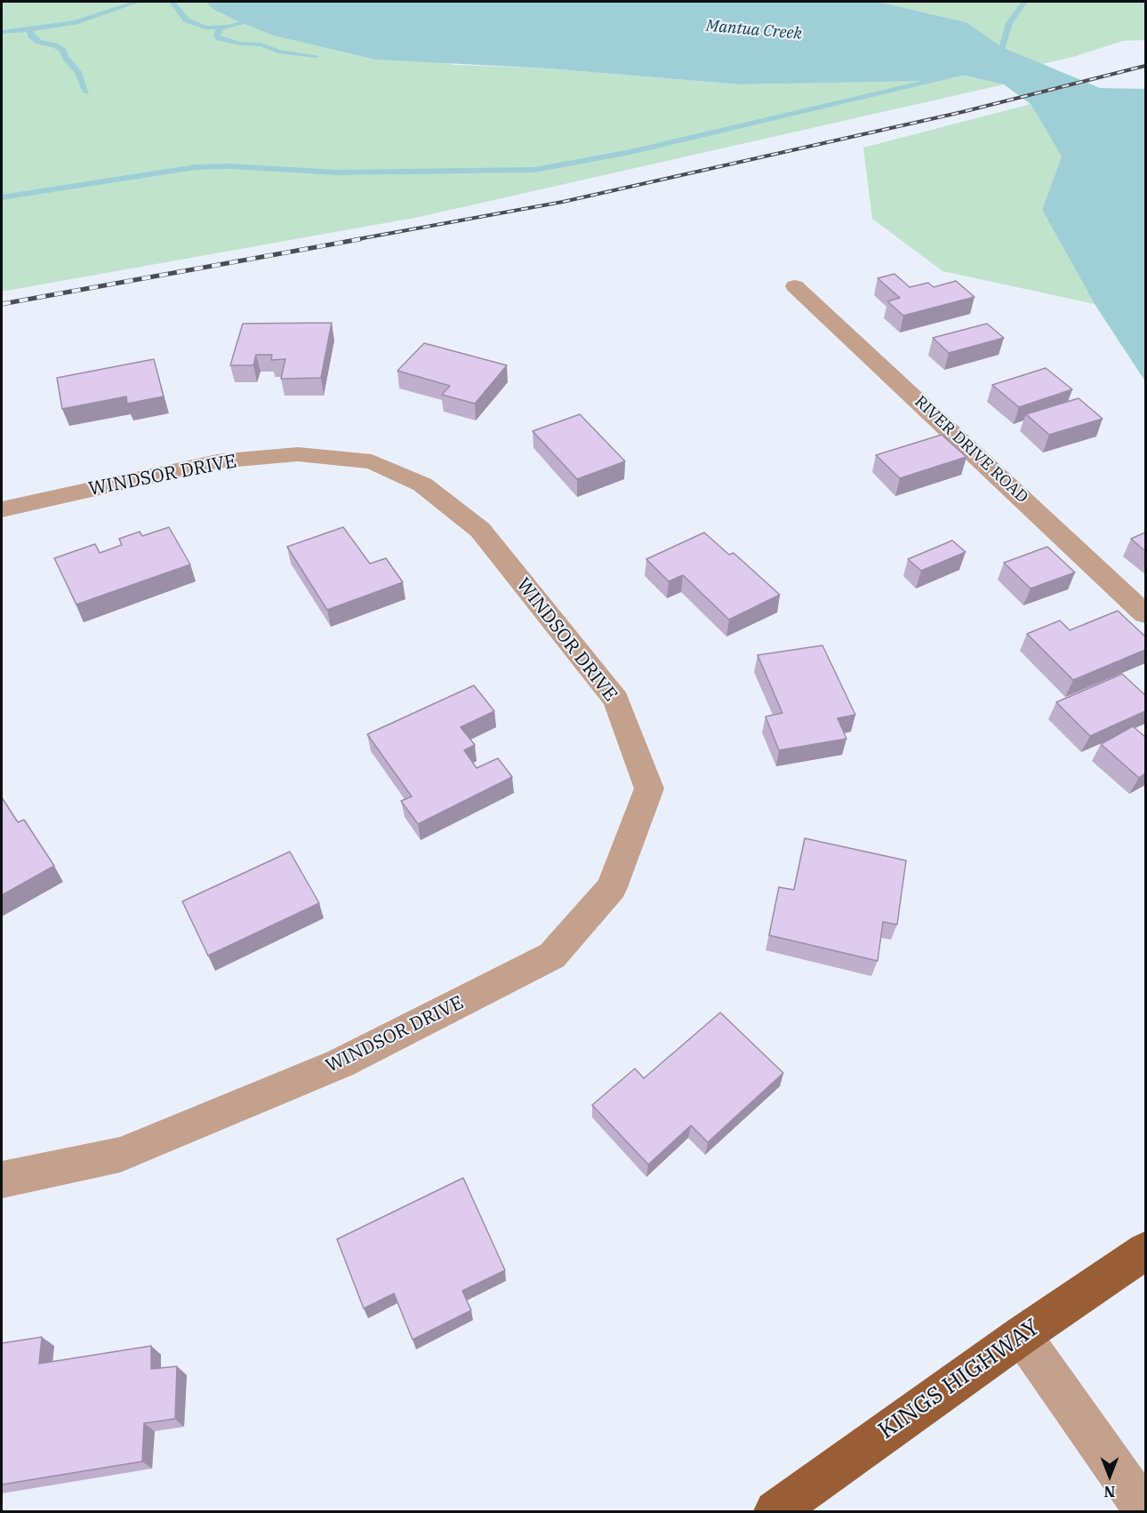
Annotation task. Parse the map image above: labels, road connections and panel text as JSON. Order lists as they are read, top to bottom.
{
  "streets": {
    "main road": ["KINGS HIGHWAY"],
    "street": ["RIVER DRIVE ROAD", "WINDSOR DRIVE"]
  },
  "water": ["Mantua Creek"],
  "north": "bottom"
}
